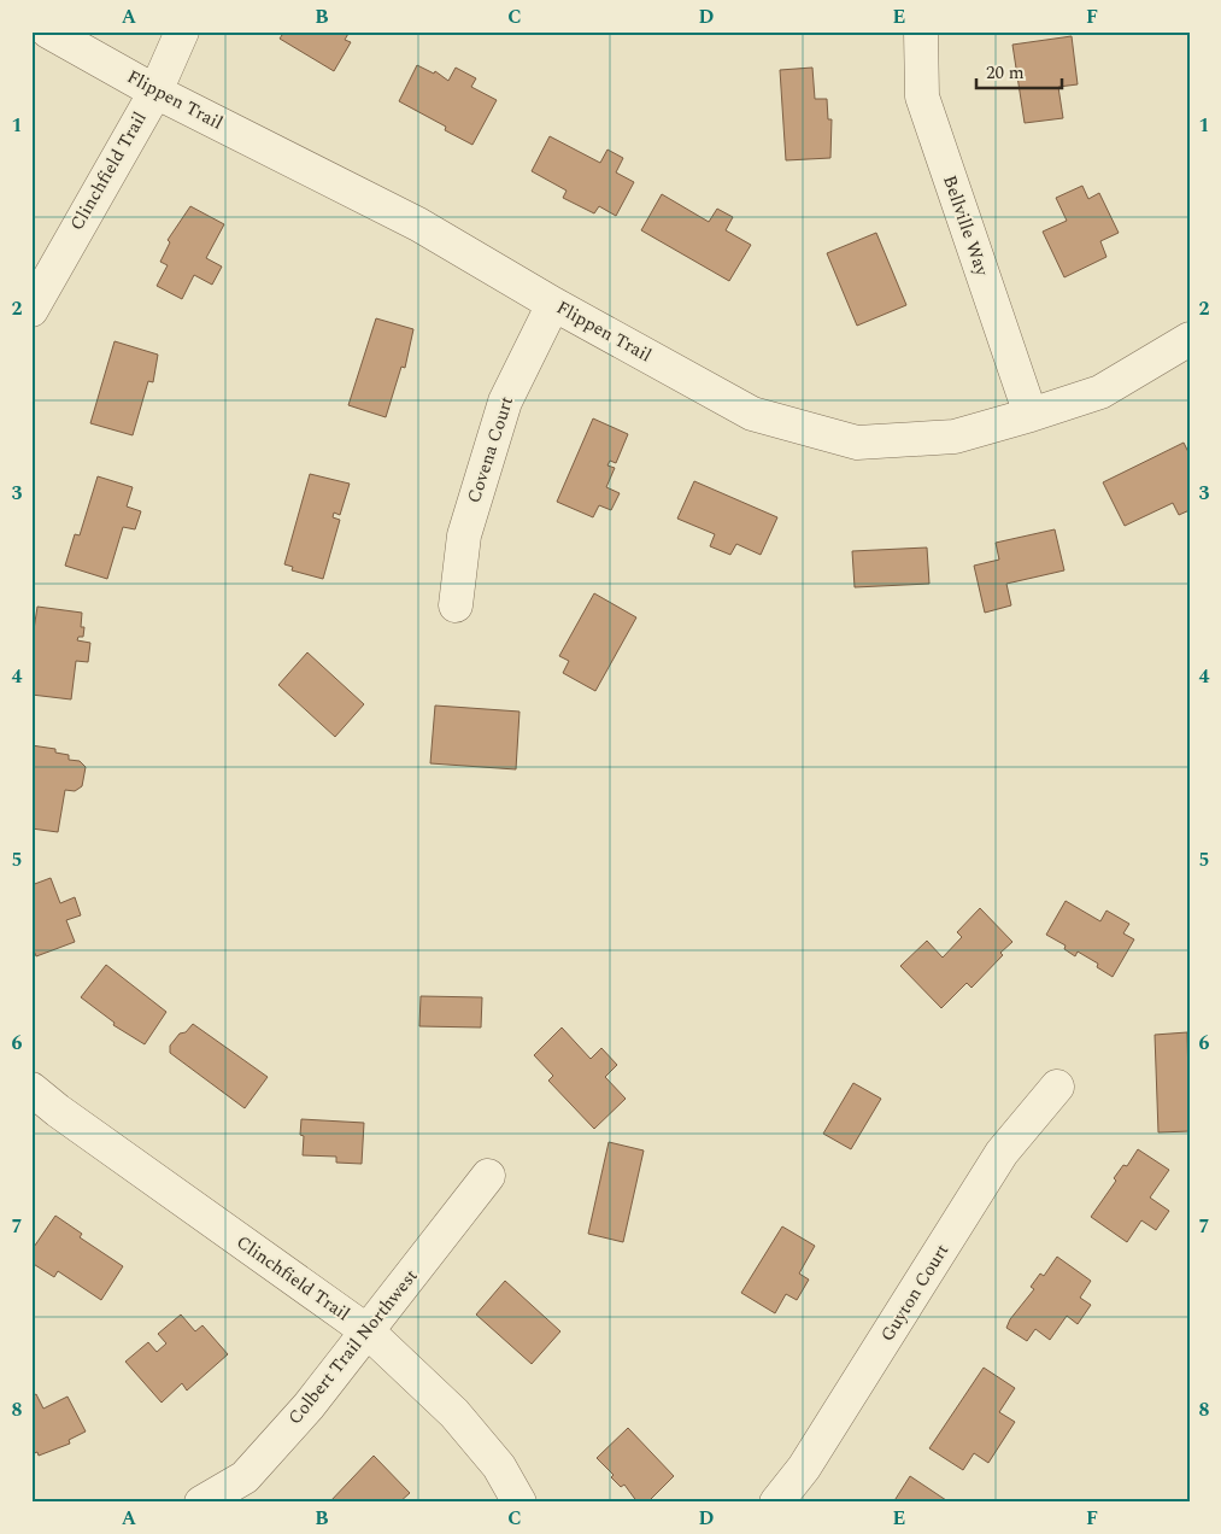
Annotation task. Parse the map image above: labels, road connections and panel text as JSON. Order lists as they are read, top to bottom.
{
  "streets": {
    "street": [
      "Flippen Trail",
      "Clinchfield Trail",
      "Bellville Way",
      "Covena Court",
      "Guyton Court",
      "Colbert Trail Northwest"
    ]
  },
  "crossings": [
    ["Flippen Trail", "Clinchfield Trail"],
    ["Flippen Trail", "Bellville Way"],
    ["Flippen Trail", "Covena Court"],
    ["Clinchfield Trail", "Colbert Trail Northwest"]
  ],
  "scale_bar": "20 m",
  "grid": {
    "columns": [
      "A",
      "B",
      "C",
      "D",
      "E",
      "F"
    ],
    "rows": [
      "1",
      "2",
      "3",
      "4",
      "5",
      "6",
      "7",
      "8"
    ]
  }
}
